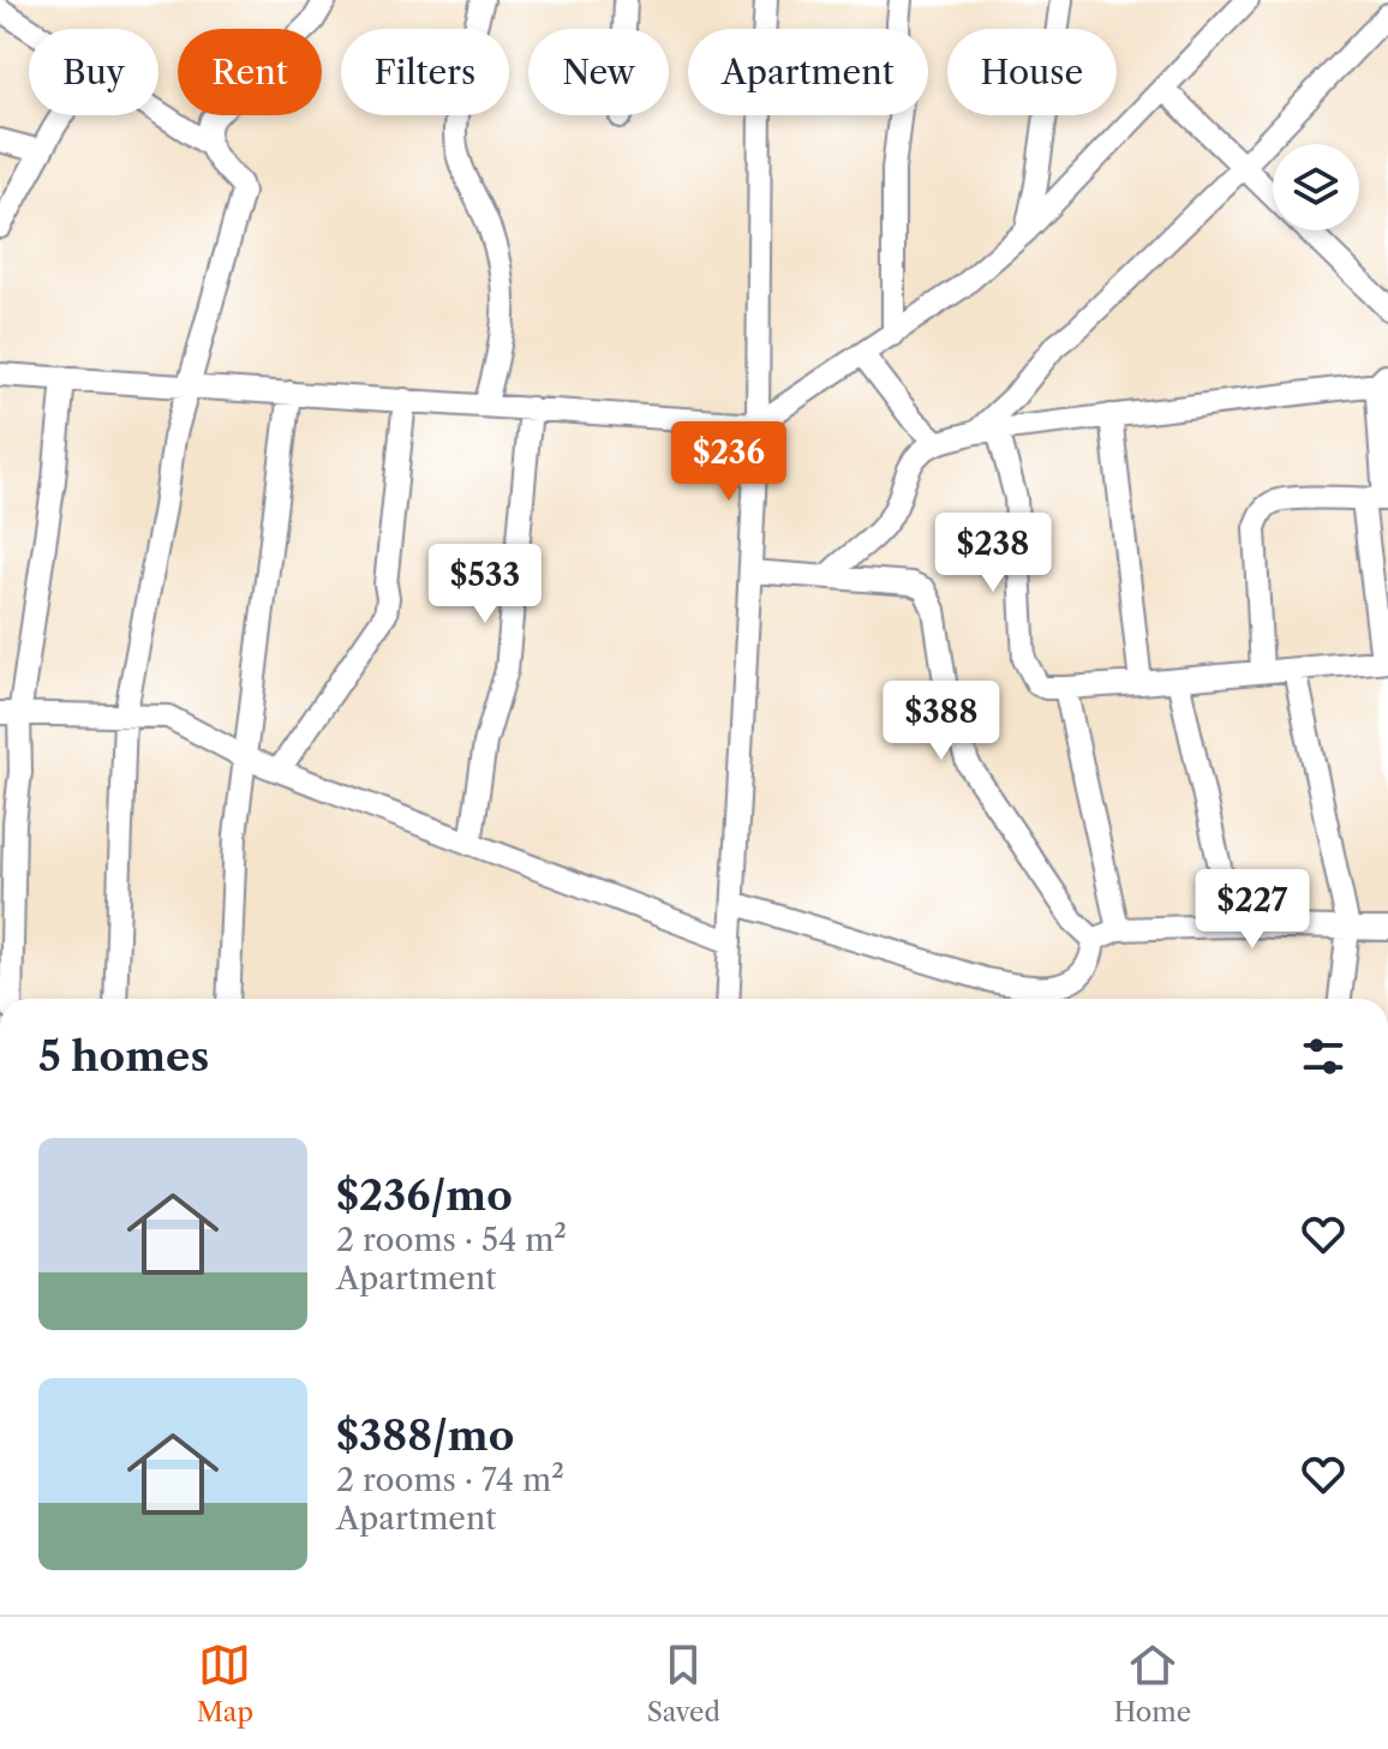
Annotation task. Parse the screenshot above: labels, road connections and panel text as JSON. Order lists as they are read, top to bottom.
{
  "page": {
    "chip": [
      "Buy",
      "Rent",
      "Filters",
      "New",
      "Apartment",
      "House"
    ],
    "price": [
      "$236",
      "$238",
      "$533",
      "$388",
      "$227"
    ],
    "heading": "5 homes",
    "list": [
      {
        "name": "$236/mo",
        "note": "2 rooms · 54 m² · Apartment"
      },
      {
        "name": "$388/mo",
        "note": "2 rooms · 74 m² · Apartment"
      }
    ],
    "tabs": ["Map", "Saved", "Home"]
  }
}
